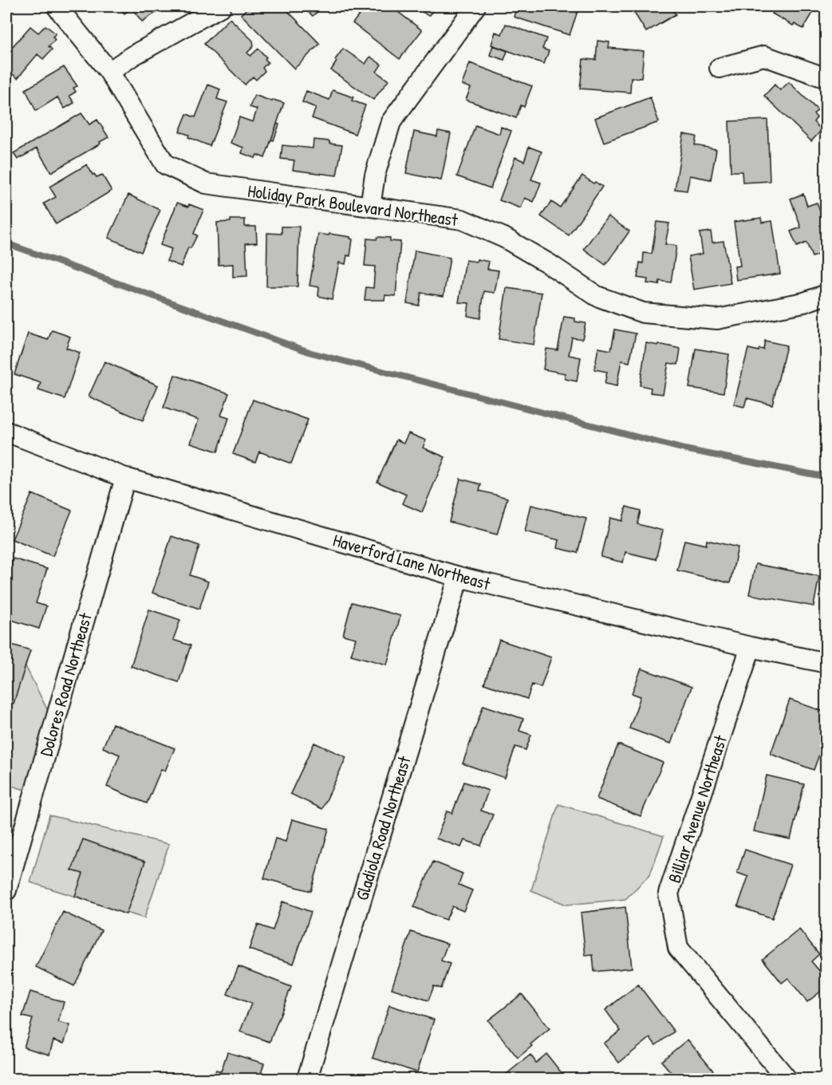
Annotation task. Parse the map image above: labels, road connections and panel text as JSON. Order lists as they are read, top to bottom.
{
  "streets": {
    "street": [
      "Holiday Park Boulevard Northeast",
      "Haverford Lane Northeast",
      "Dolores Road Northeast",
      "Billiar Avenue Northeast",
      "Gladiola Road Northeast"
    ]
  },
  "crossings": [
    ["Haverford Lane Northeast", "Dolores Road Northeast"],
    ["Haverford Lane Northeast", "Billiar Avenue Northeast"],
    ["Haverford Lane Northeast", "Gladiola Road Northeast"]
  ]
}
